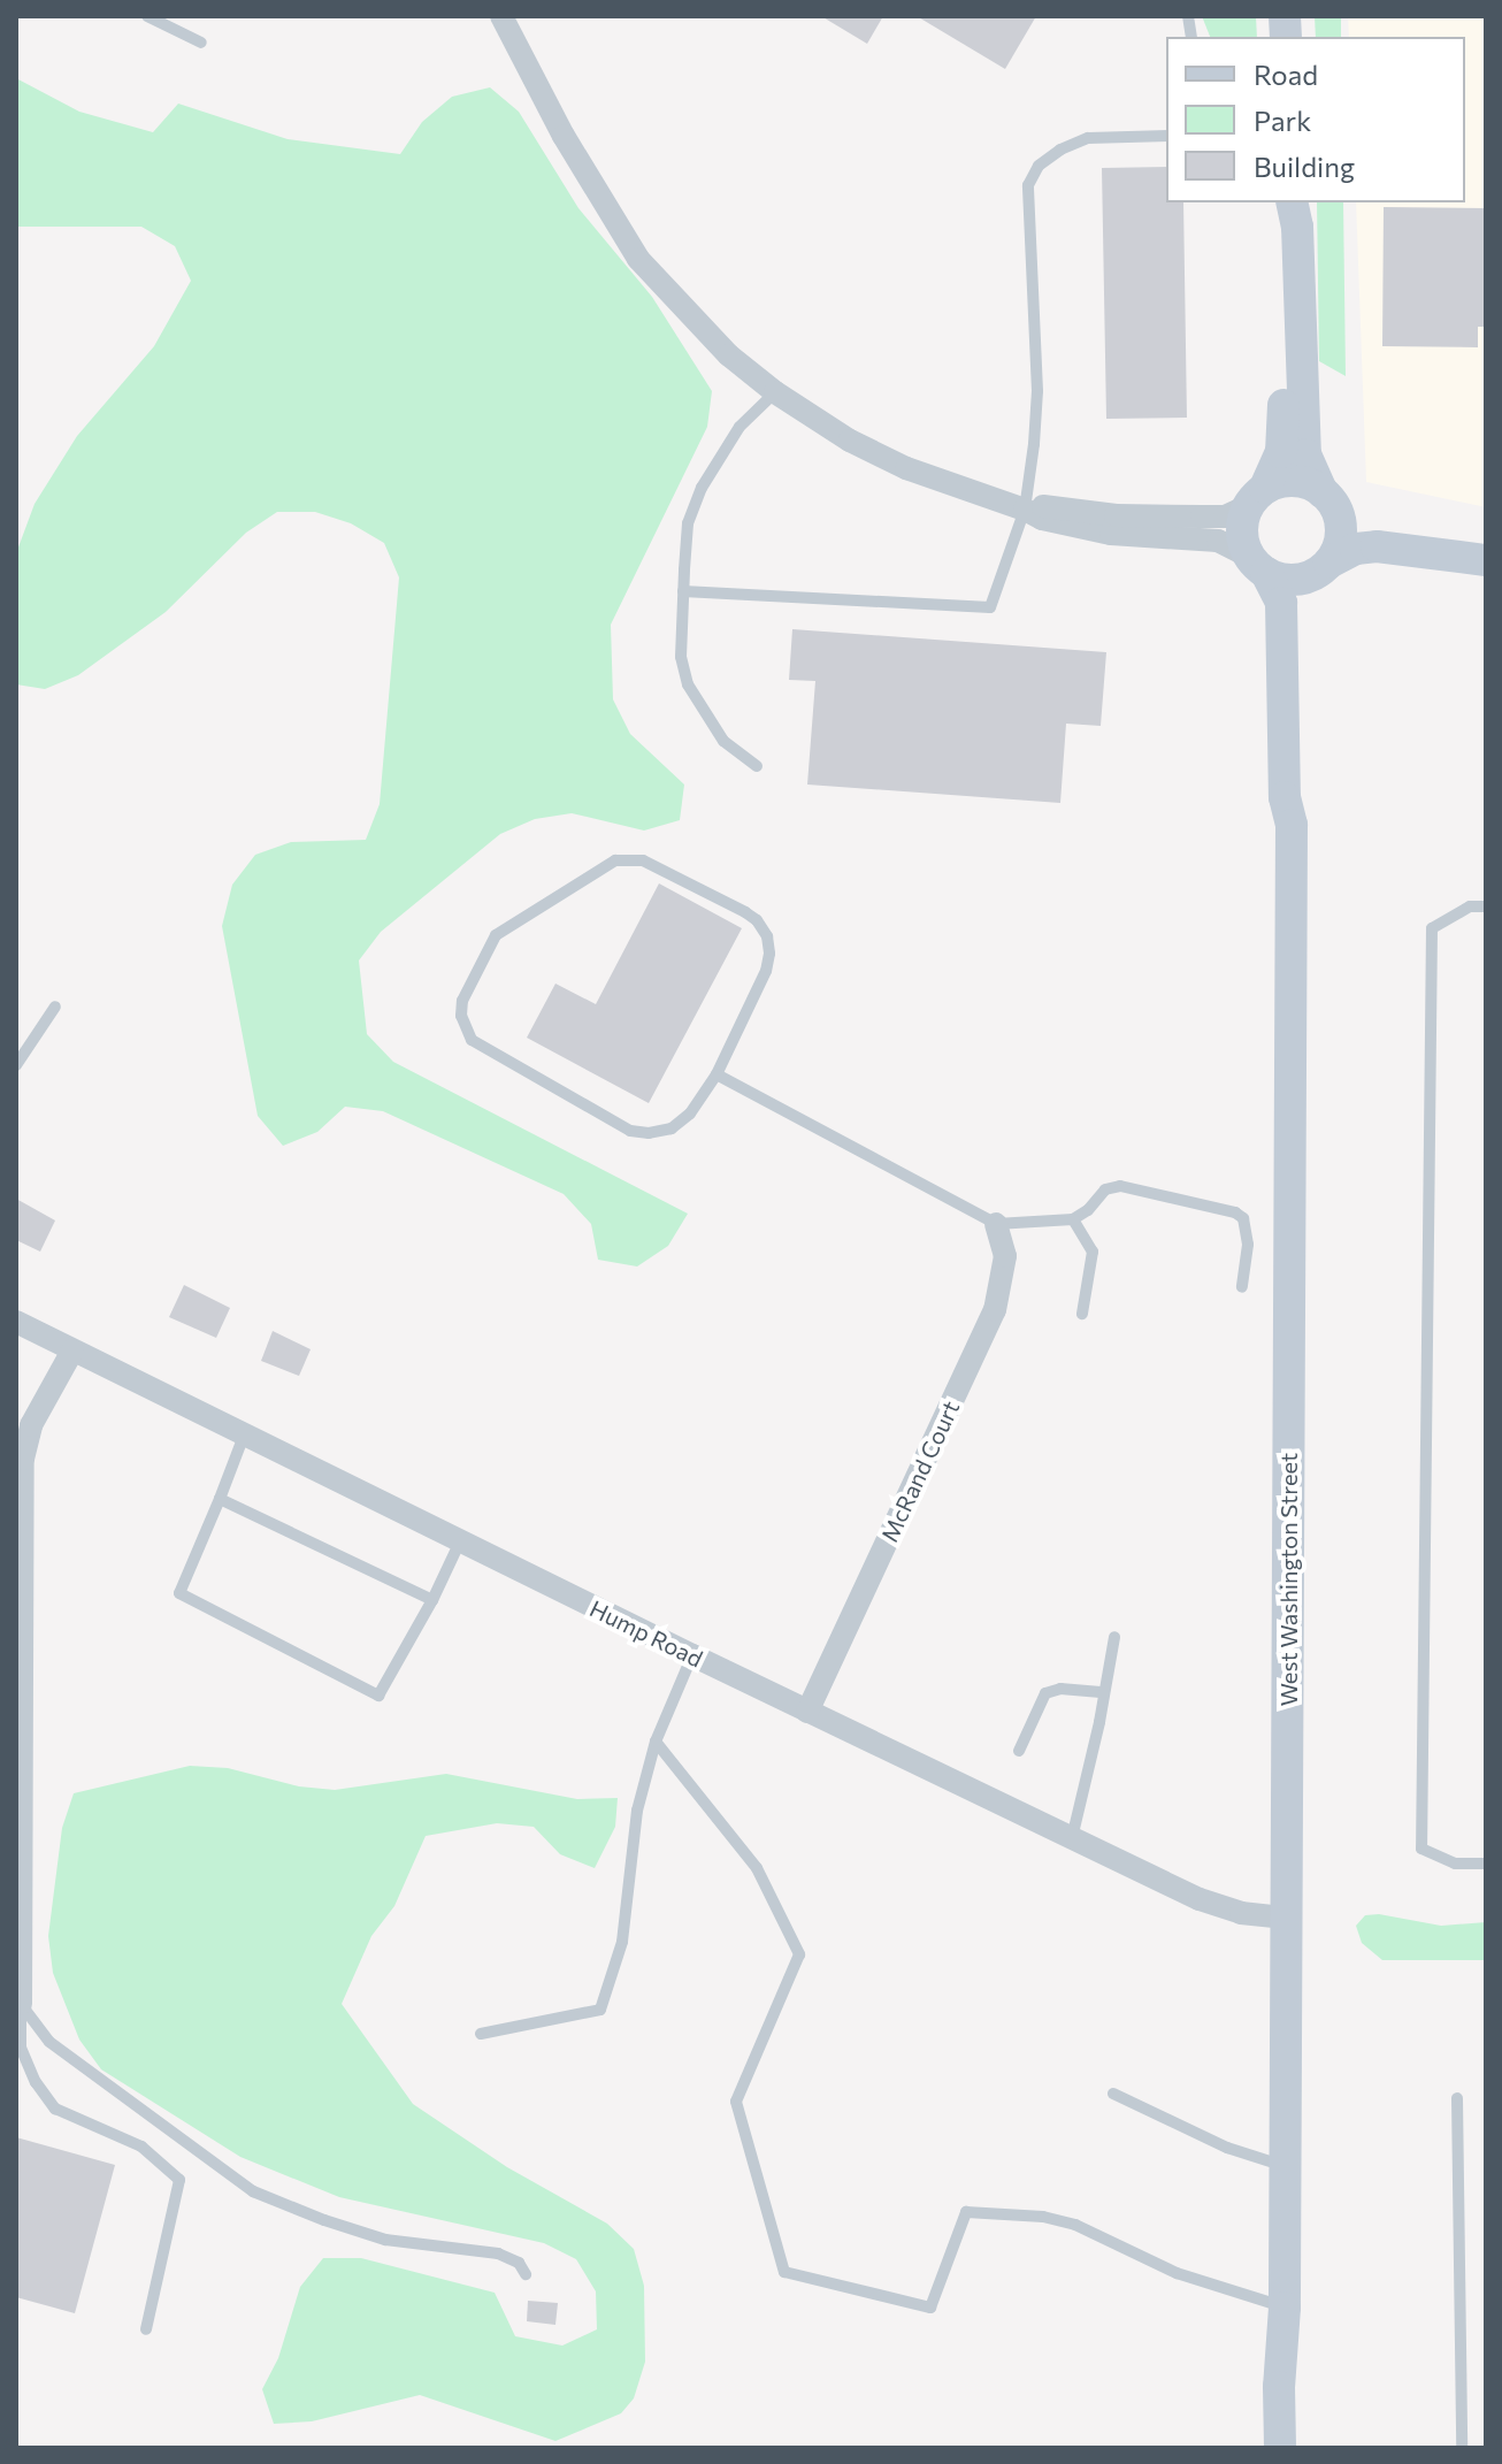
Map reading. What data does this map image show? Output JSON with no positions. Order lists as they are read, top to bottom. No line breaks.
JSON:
{"streets":{"street":["McRand Court","West Washington Street","Hump Road"]},"crossings":[["McRand Court","Hump Road"],["West Washington Street","Hump Road"]],"legend":["Road","Park","Building"]}
